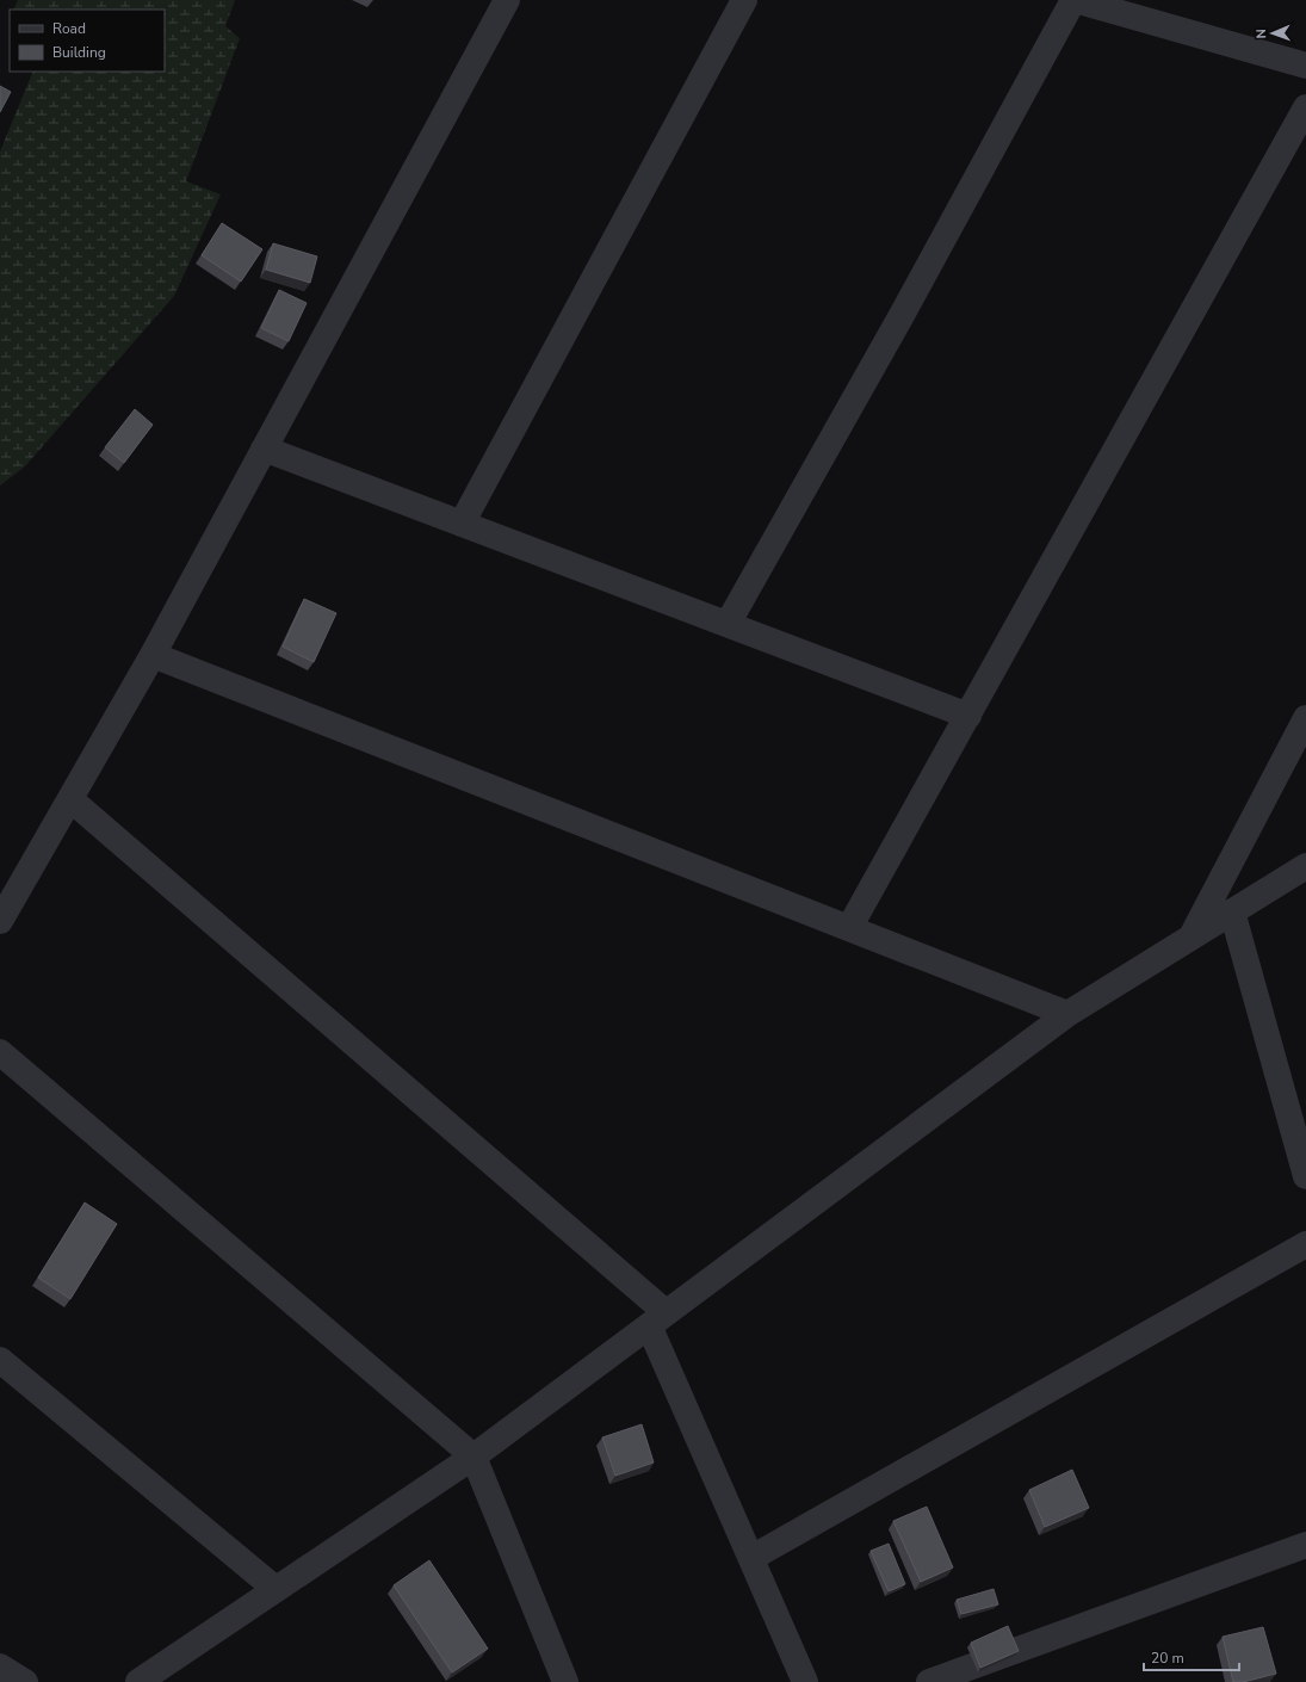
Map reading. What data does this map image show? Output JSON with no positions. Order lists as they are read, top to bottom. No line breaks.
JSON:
{"legend":["Road","Building"],"scale_bar":"20 m","north":"left"}
